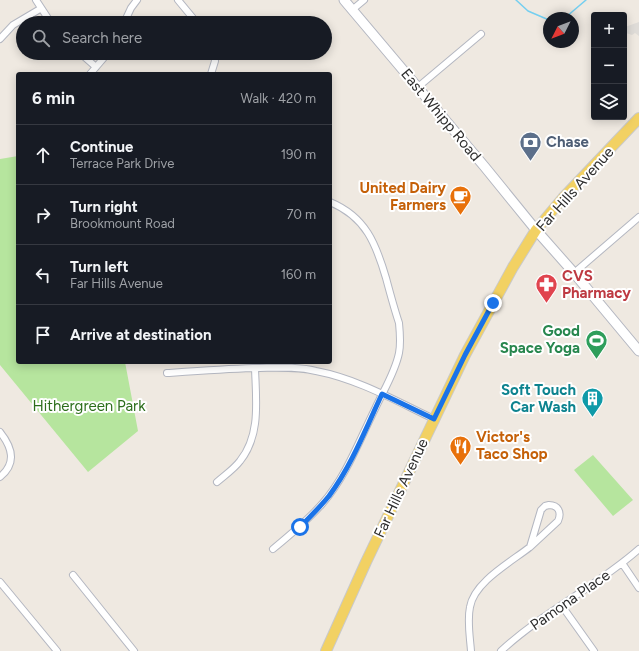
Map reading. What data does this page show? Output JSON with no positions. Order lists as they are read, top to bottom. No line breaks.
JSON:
{"streets":{"main road":["East Whipp Road","Far Hills Avenue"],"street":["Pamona Place"]},"crossings":[["East Whipp Road","Far Hills Avenue"]],"parks":["Hithergreen Park"],"places":{"bank":["Chase"],"cafe":["United Dairy Farmers"],"pharmacy":["CVS Pharmacy"],"sports":["Good Space Yoga"],"building":["Soft Touch Car Wash"],"restaurant":["Victor's Taco Shop"]},"north":"bottom left","page":{"map_buttons":["+","−"],"search":"Search here","heading":["6 min","Walk · 420 m"],"list":[["Continue","Terrace Park Drive","190 m"],["Turn right","Brookmount Road","70 m"],["Turn left","Far Hills Avenue","160 m"],"Arrive at destination"]}}
